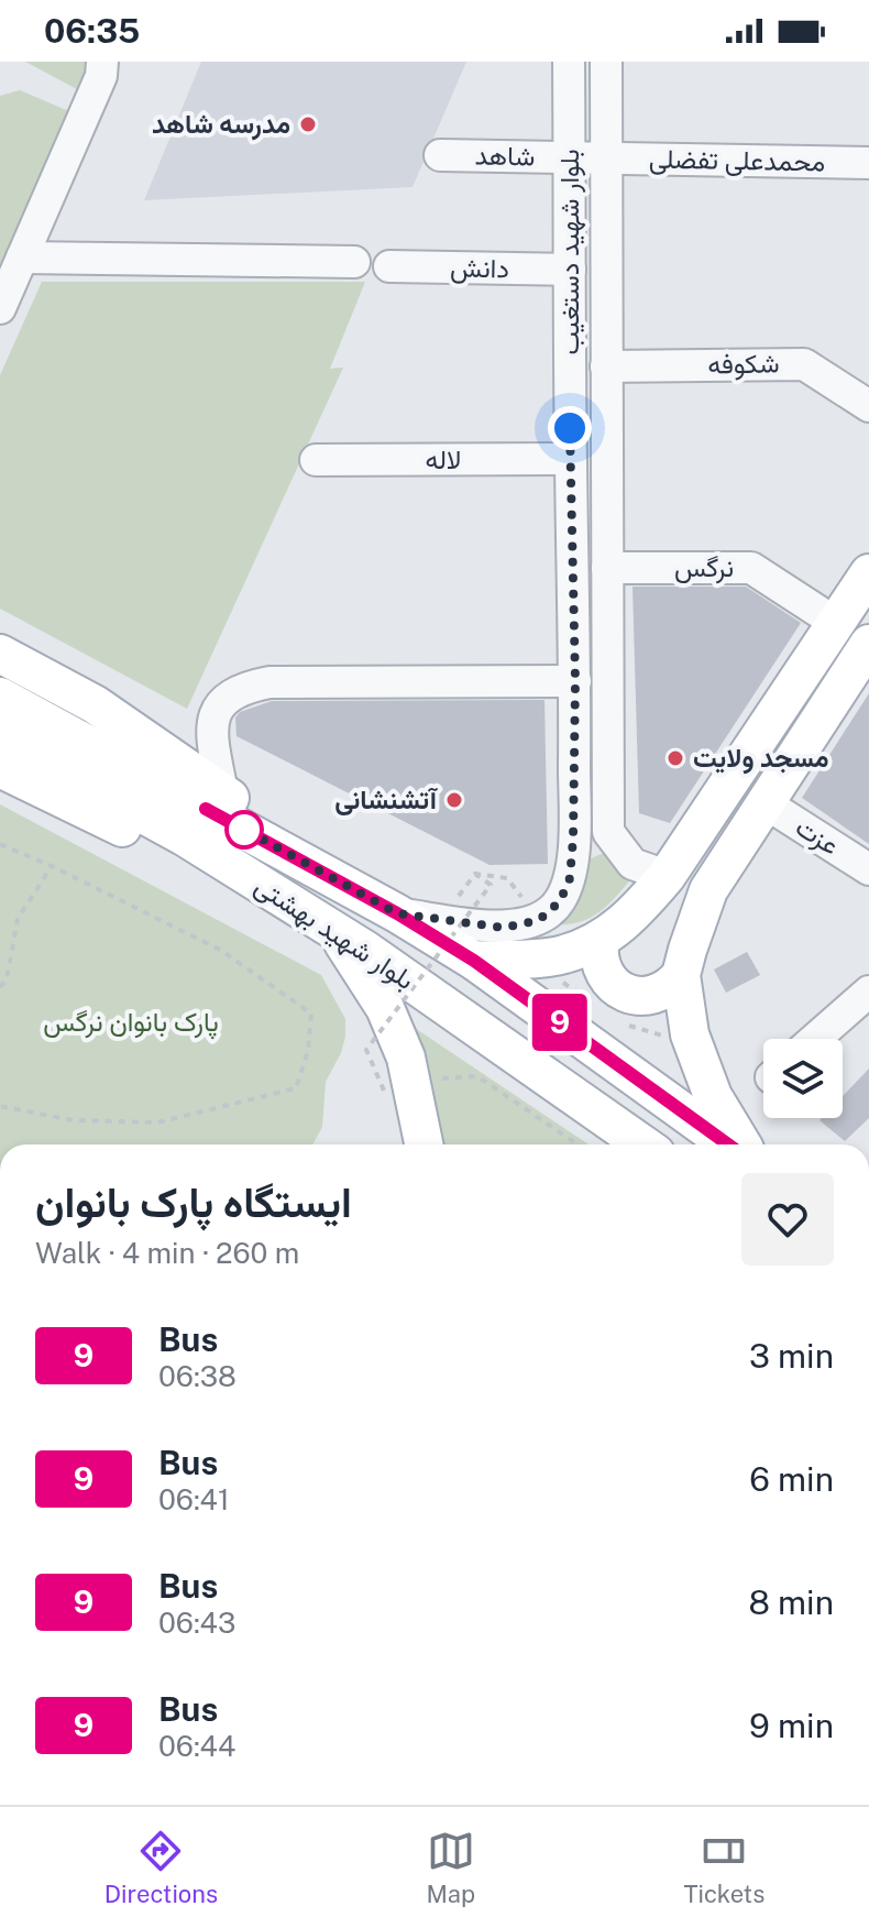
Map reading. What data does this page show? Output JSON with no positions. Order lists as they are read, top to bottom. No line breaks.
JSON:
{"streets":{"main road":["بلوار شهید بهشتی"],"street":["شاهد","محمدعلی تفضلی","بلوار شهید دستغیب","دانش","شکوفه","لاله","نرگس","عزت"]},"crossings":[["شاهد","محمدعلی تفضلی"],["شاهد","بلوار شهید دستغیب"],["محمدعلی تفضلی","بلوار شهید دستغیب"],["بلوار شهید دستغیب","دانش"],["بلوار شهید دستغیب","شکوفه"],["بلوار شهید دستغیب","لاله"],["بلوار شهید دستغیب","نرگس"],["بلوار شهید دستغیب","بلوار شهید بهشتی"]],"parks":["پارک بانوان نرگس"],"places":["مدرسه شاهد","مسجد ولایت","آتشنشانی"],"lines":["bus line 9"],"page":{"status":"06:35","on_map":"9","heading":["ایستگاه پارک بانوان","Walk · 4 min · 260 m"],"list":[{"mark":"9","name":"Bus","note":"06:38","value":"3 min"},{"mark":"9","name":"Bus","note":"06:41","value":"6 min"},{"mark":"9","name":"Bus","note":"06:43","value":"8 min"},{"mark":"9","name":"Bus","note":"06:44","value":"9 min"}],"tabs":["Directions","Map","Tickets"]}}
